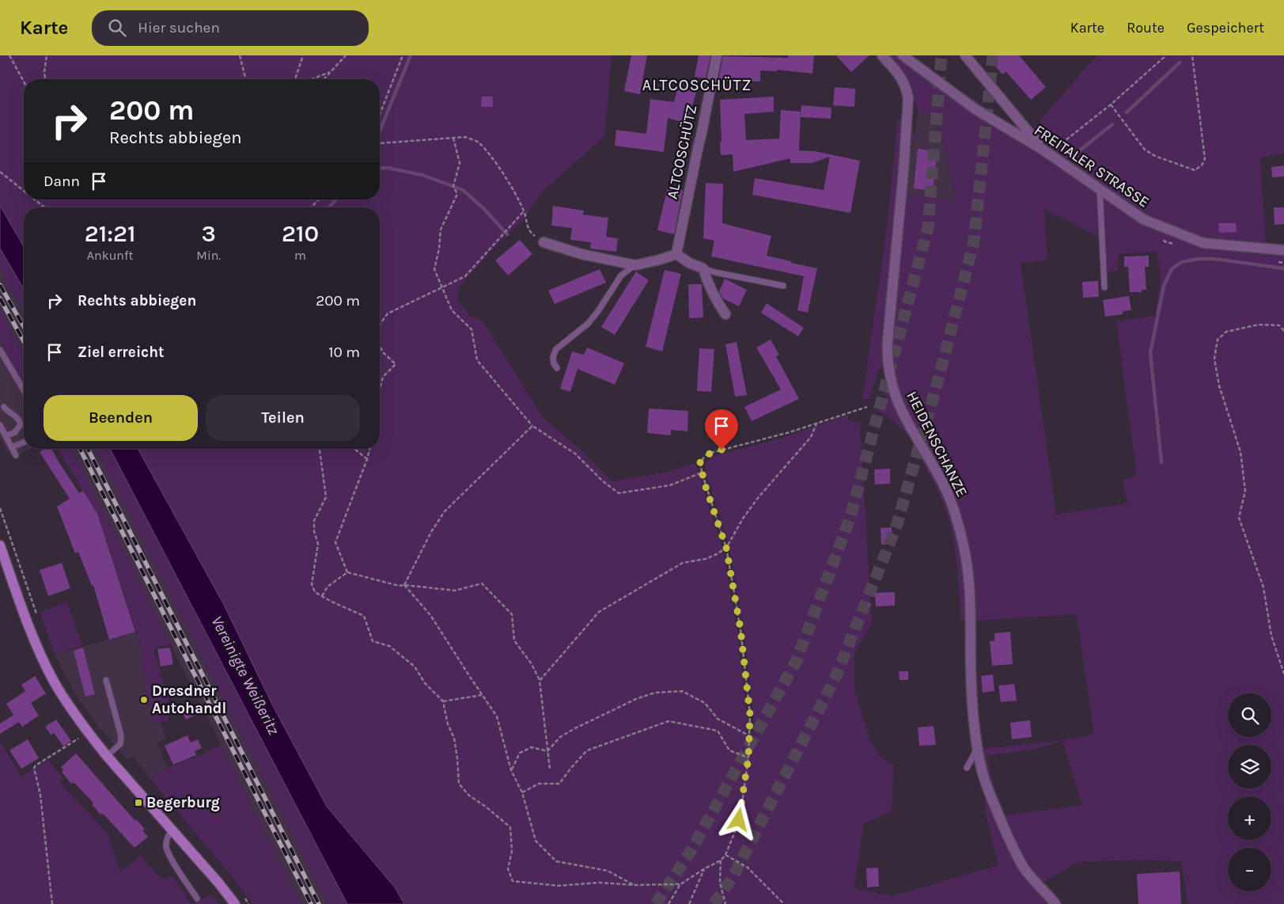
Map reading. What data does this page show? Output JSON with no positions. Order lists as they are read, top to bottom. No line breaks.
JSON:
{"streets":{"street":["ALTCOSCHÜTZ","FREITALER STRASSE","HEIDENSCHANZE"]},"districts":["ALTCOSCHÜTZ"],"water":["Vereinigte Weißeritz"],"places":{"other":["Dresdner Autohandl"],"transit":["Begerburg"]},"page":{"header":"Karte","search":"Hier suchen","nav":["Karte","Route","Gespeichert"],"turn":["200 m","Rechts abbiegen"],"then":"Dann","eta":["21:21","Ankunft","3","Min.","210","m"],"list":[{"name":"Rechts abbiegen","value":"200 m"},{"name":"Ziel erreicht","value":"10 m"}],"buttons":["Beenden","Teilen"],"map_buttons":["+","−"]}}
